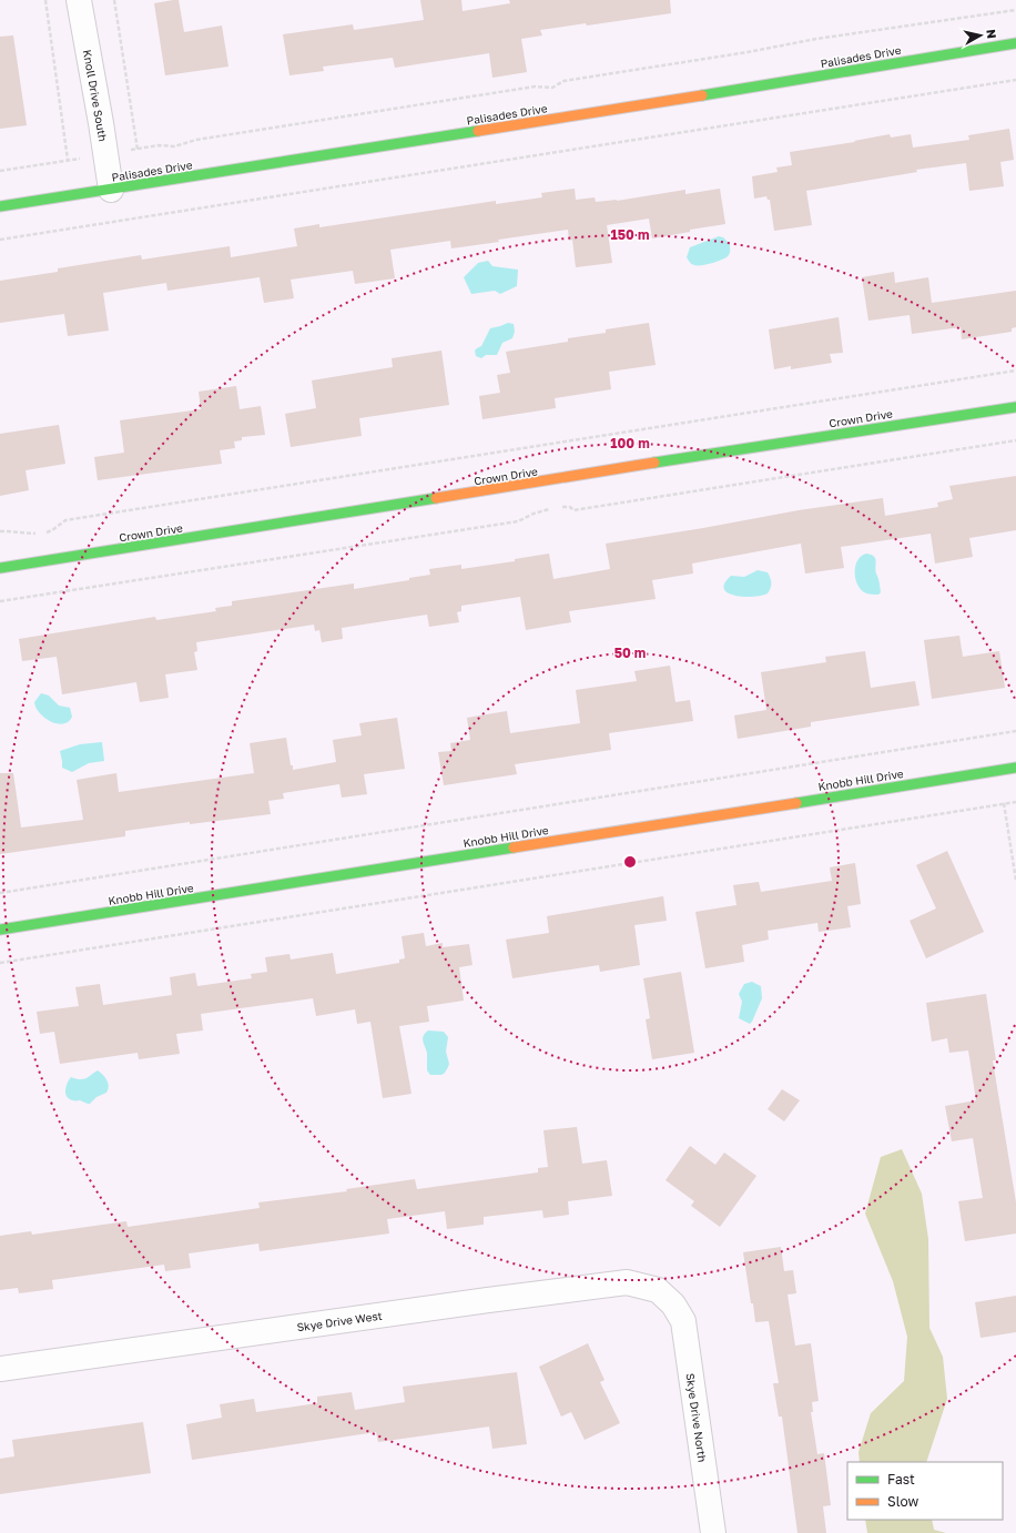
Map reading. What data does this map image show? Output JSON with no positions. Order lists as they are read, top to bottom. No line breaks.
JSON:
{"streets":{"street":["Palisades Drive","Knoll Drive South","Crown Drive","Knobb Hill Drive","Skye Drive West","Skye Drive North"]},"crossings":[["Palisades Drive","Knoll Drive South"],["Skye Drive West","Skye Drive North"]],"legend":["Fast","Slow"],"north":"right","rings":["150 m","100 m","50 m"]}
